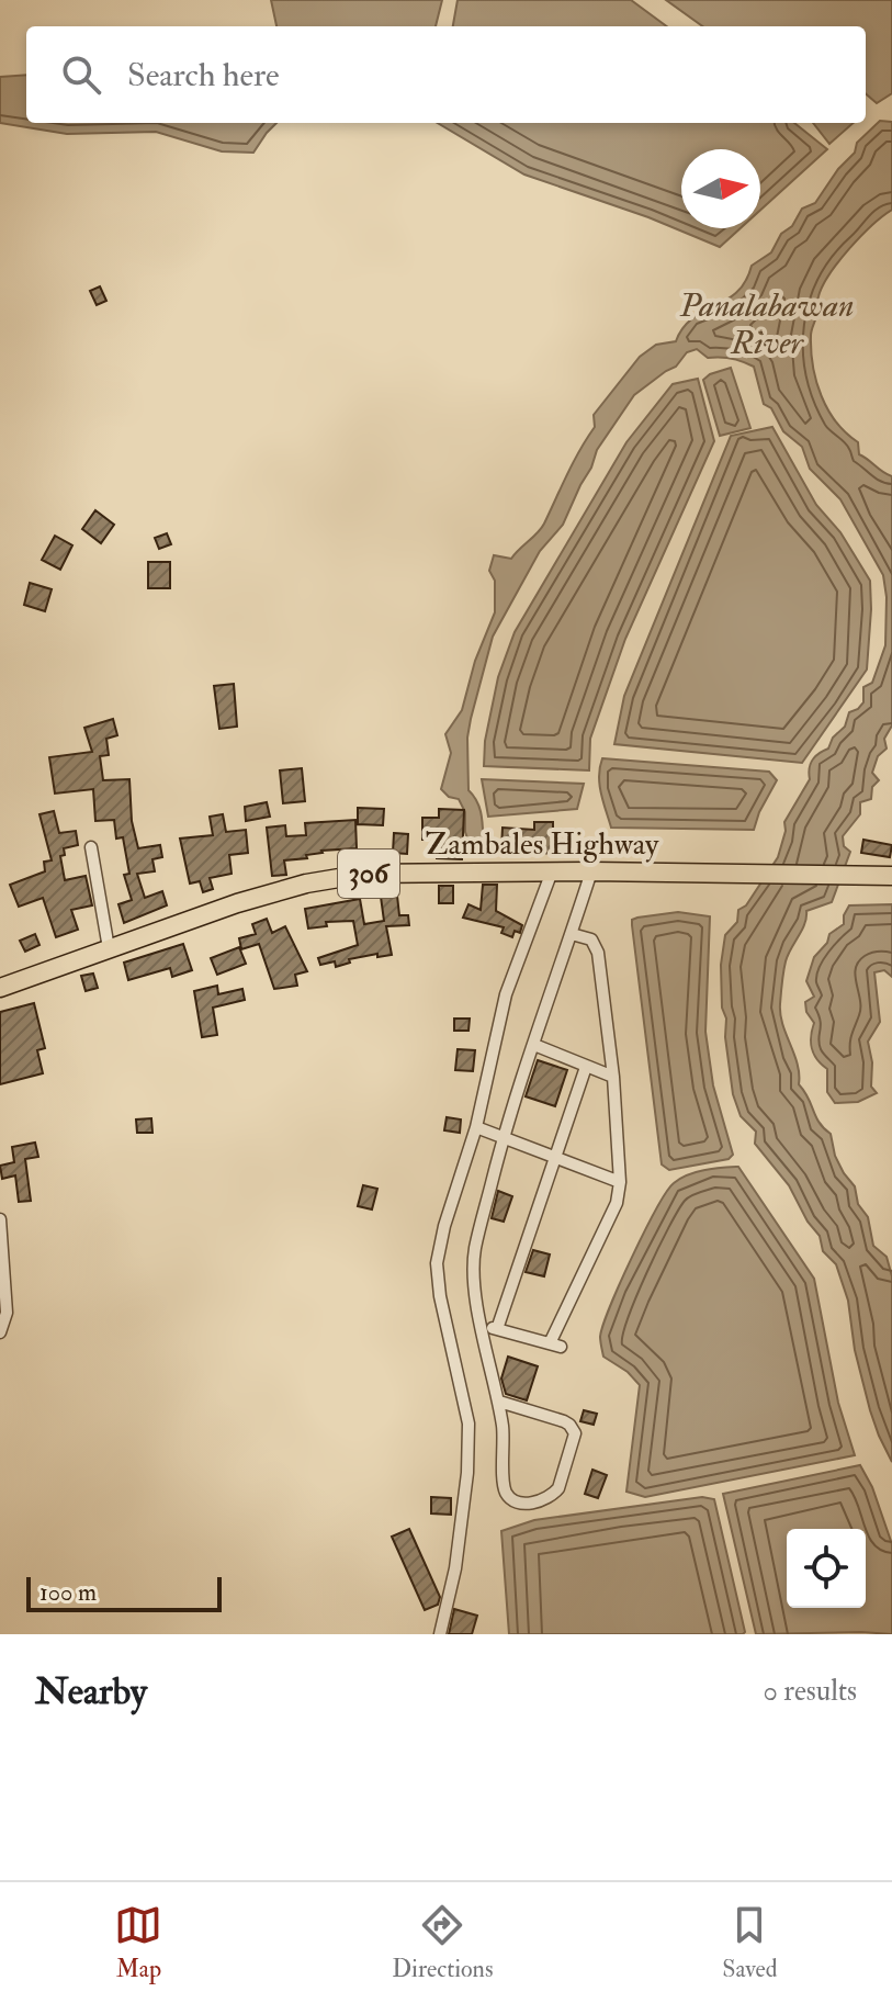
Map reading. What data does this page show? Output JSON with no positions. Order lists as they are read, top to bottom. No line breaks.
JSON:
{"streets":{"main road":["Zambales Highway","306"]},"water":["Panalabawan River"],"scale_bar":"100 m","north":"right","page":{"search":"Search here","scale":"100 m","heading":["Nearby","0 results"],"nav":["Map","Directions","Saved"]}}
